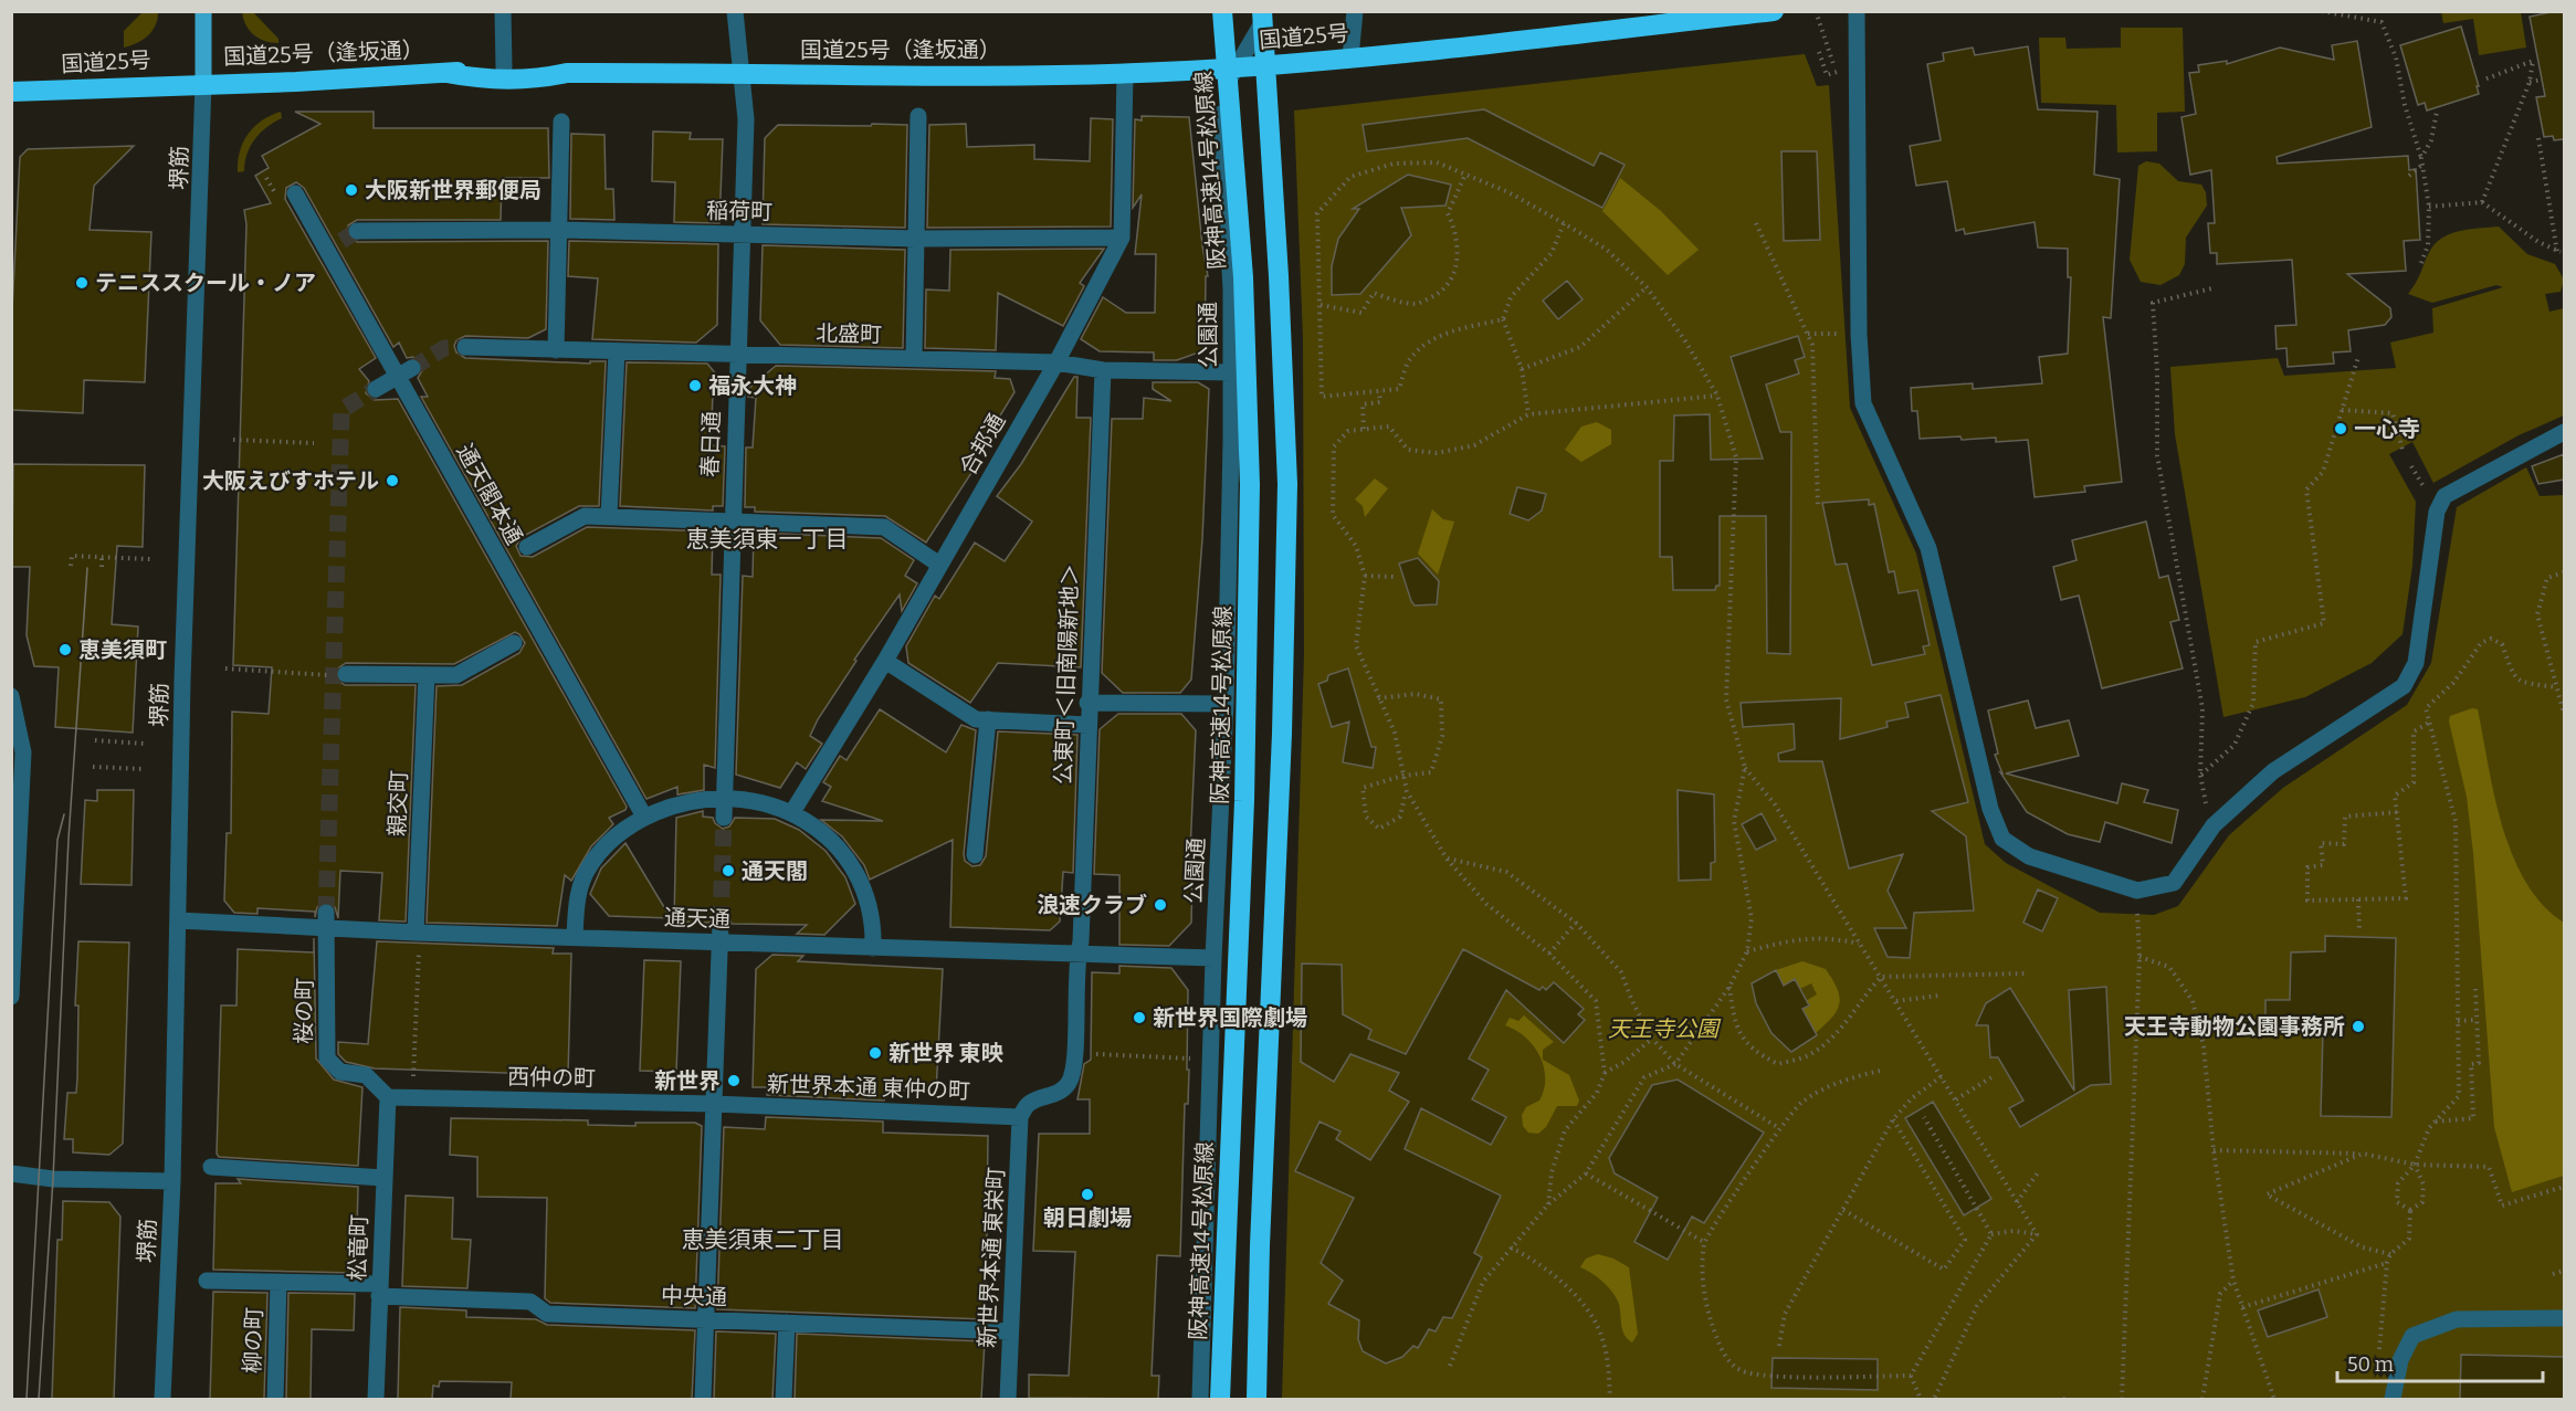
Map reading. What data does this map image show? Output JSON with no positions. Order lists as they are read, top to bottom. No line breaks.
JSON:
{"streets":{"highway":["国道25号","国道25号（逢坂通）","阪神高速14号松原線"],"main road":["堺筋"],"street":["稲荷町","北盛町","公園通","春日通","合邦通","通天閣本通","公東町＜旧南陽新地＞","親交町","通天通","桜の町","西仲の町","新世界本通 東仲の町","松竜町","新世界本通 東栄町","中央通","柳の町"]},"crossings":[["国道25号","国道25号（逢坂通）"],["国道25号","堺筋"],["国道25号","公園通"],["国道25号（逢坂通）","堺筋"],["国道25号（逢坂通）","公園通"],["国道25号（逢坂通）","春日通"],["国道25号（逢坂通）","合邦通"],["堺筋","通天通"],["稲荷町","春日通"],["稲荷町","合邦通"],["北盛町","公園通"],["北盛町","春日通"],["北盛町","合邦通"],["北盛町","公東町＜旧南陽新地＞"],["公園通","通天通"],["公東町＜旧南陽新地＞","通天通"],["公東町＜旧南陽新地＞","新世界本通 東仲の町"],["公東町＜旧南陽新地＞","新世界本通 東栄町"],["親交町","通天通"],["通天通","桜の町"],["桜の町","西仲の町"],["桜の町","松竜町"],["西仲の町","新世界本通 東仲の町"],["西仲の町","松竜町"],["新世界本通 東仲の町","新世界本通 東栄町"],["松竜町","中央通"],["新世界本通 東栄町","中央通"],["中央通","柳の町"]],"districts":["恵美須東一丁目","恵美須東二丁目"],"parks":["天王寺公園"],"places":["大阪新世界郵便局","テニススクール・ノア","福永大神","一心寺","大阪えびすホテル","恵美須町","通天閣","浪速クラブ","新世界国際劇場","天王寺動物公園事務所","新世界 東映","新世界","朝日劇場"],"scale_bar":"50 m"}
